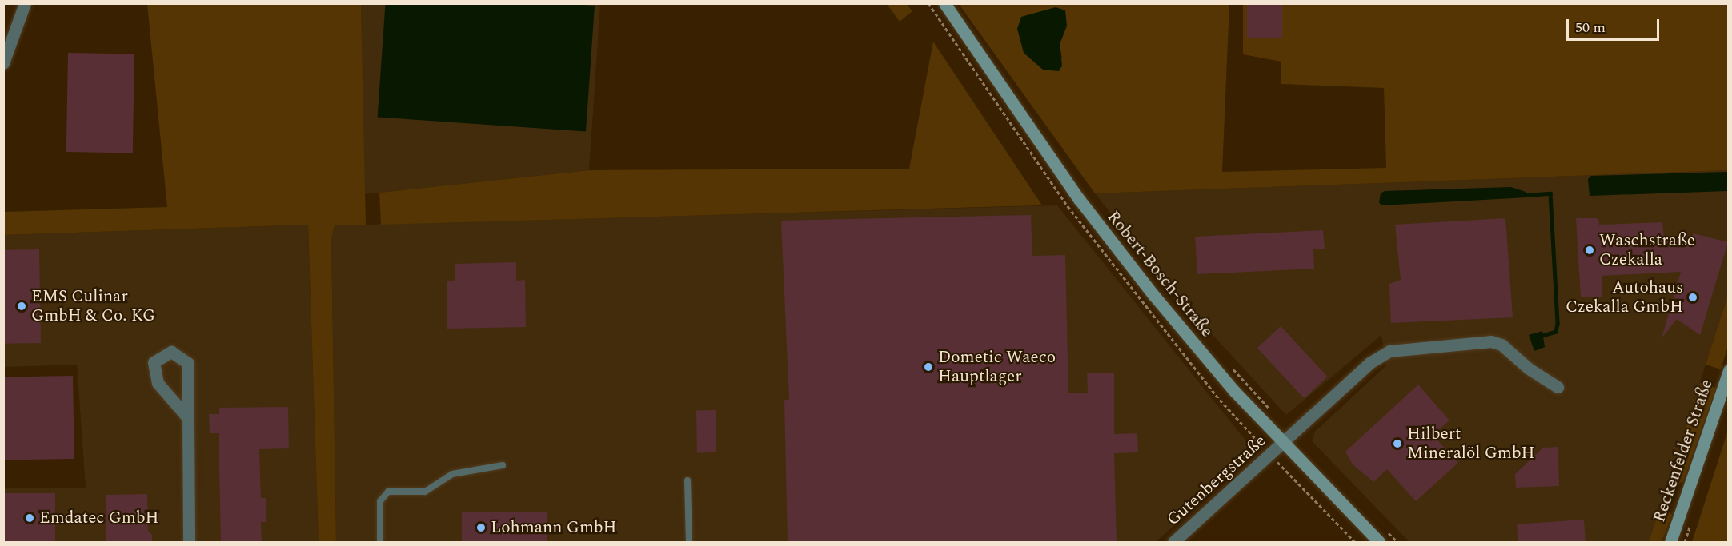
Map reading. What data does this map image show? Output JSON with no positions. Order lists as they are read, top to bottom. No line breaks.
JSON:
{"streets":{"street":["Robert-Bosch-Straße","Reckenfelder Straße","Gutenbergstraße"]},"crossings":[["Robert-Bosch-Straße","Gutenbergstraße"]],"places":["Waschstraße Czekalla","Autohaus Czekalla GmbH","EMS Culinar GmbH & Co. KG","Dometic Waeco Hauptlager","Hilbert Mineralöl GmbH","Emdatec GmbH","Lohmann GmbH"],"scale_bar":"50 m"}
